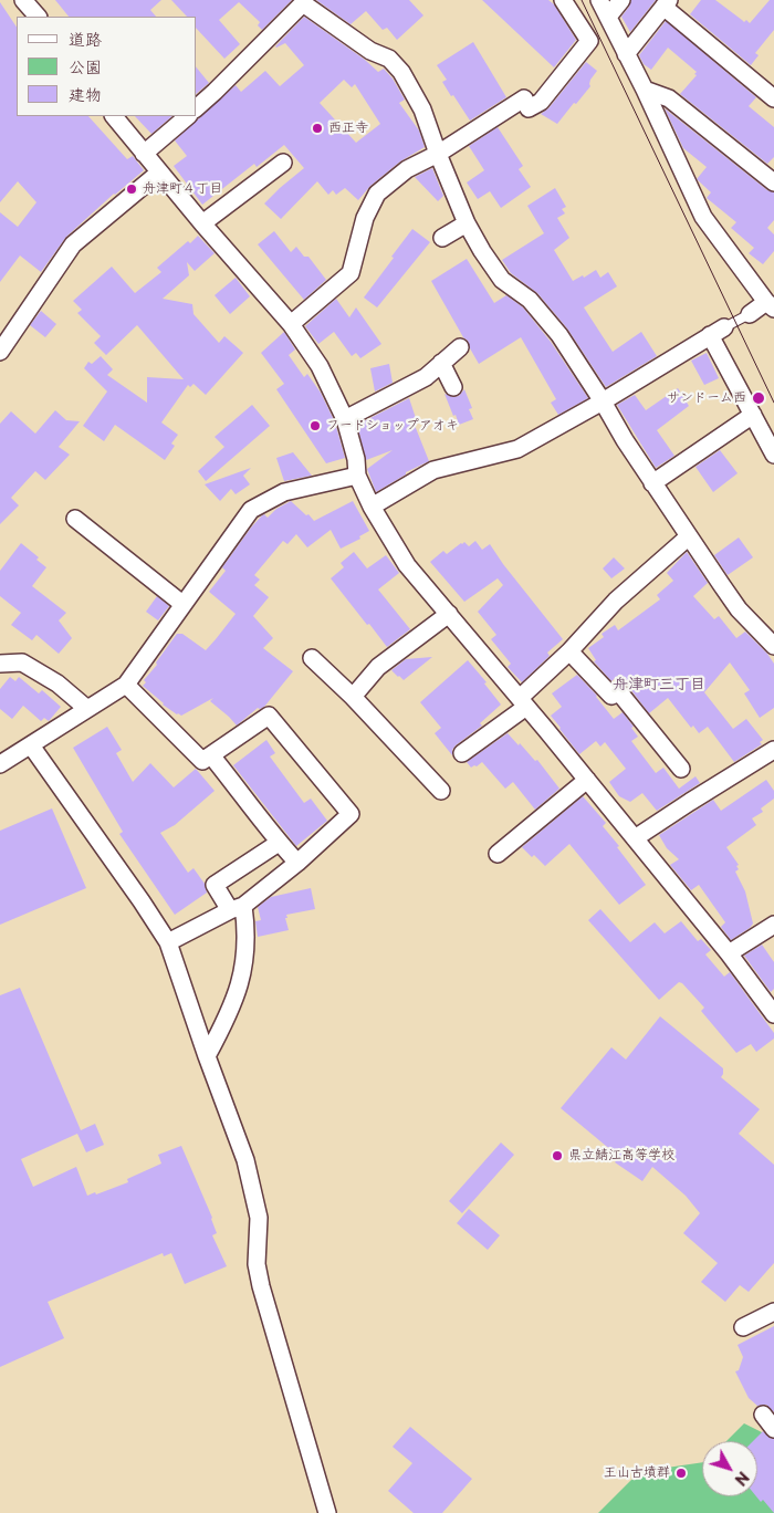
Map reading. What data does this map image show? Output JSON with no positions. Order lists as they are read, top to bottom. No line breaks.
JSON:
{"districts":["舟津町三丁目"],"places":["西正寺","舟津町４丁目","サンドーム西","フードショップアオキ","県立鯖江高等学校","王山古墳群"],"legend":["道路","公園","建物"],"north":"bottom right"}
